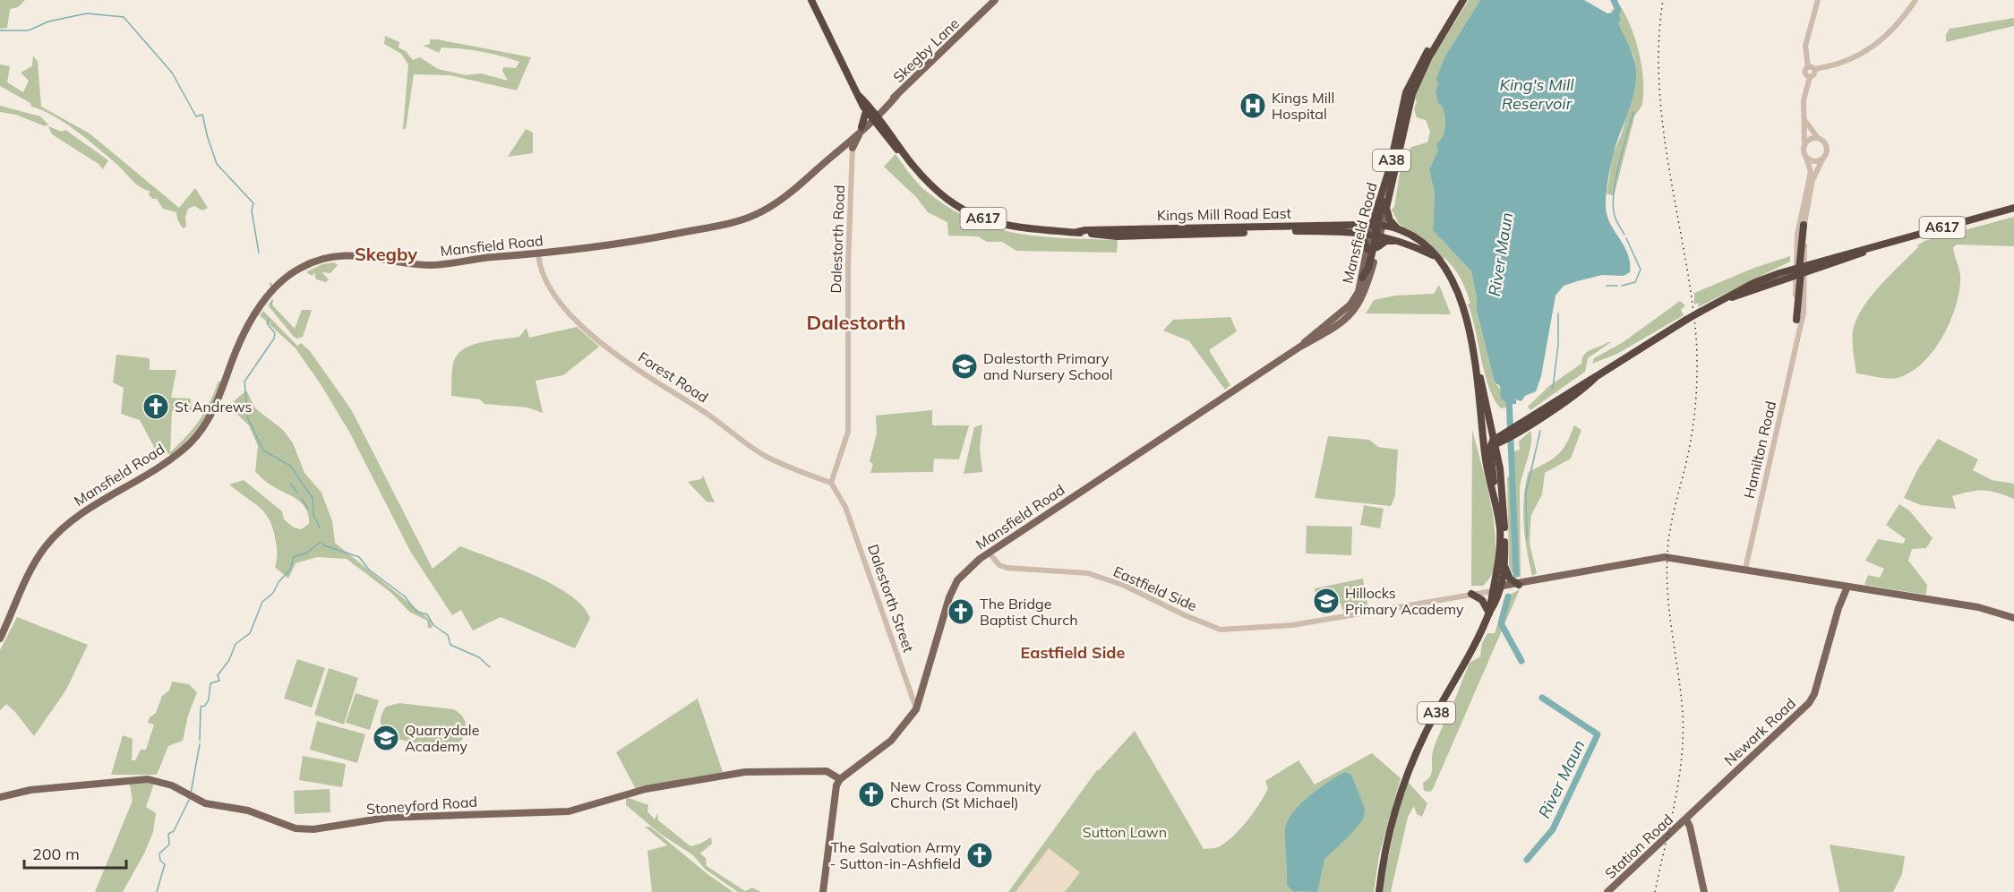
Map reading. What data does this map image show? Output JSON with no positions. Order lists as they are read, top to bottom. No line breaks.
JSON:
{"streets":{"highway":["A38","Kings Mill Road East","A617","Mansfield Road"],"main road":["Skegby Lane","Newark Road","Stoneyford Road","Station Road"],"street":["Dalestorth Road","Forest Road","Hamilton Road","Eastfield Side","Dalestorth Street"]},"crossings":[["Skegby Lane","Kings Mill Road East"],["Skegby Lane","A617"],["Skegby Lane","Mansfield Road"],["A38","A617"],["A38","Mansfield Road"],["Kings Mill Road East","A617"],["Kings Mill Road East","Mansfield Road"],["A617","Mansfield Road"],["A617","Hamilton Road"],["Mansfield Road","Dalestorth Road"],["Mansfield Road","Forest Road"],["Mansfield Road","Eastfield Side"],["Mansfield Road","Dalestorth Street"],["Mansfield Road","Stoneyford Road"],["Dalestorth Road","Forest Road"],["Dalestorth Road","Dalestorth Street"],["Forest Road","Dalestorth Street"],["Newark Road","Station Road"]],"districts":["Skegby","Dalestorth","Eastfield Side"],"water":["King's Mill Reservoir","River Maun"],"parks":["Sutton Lawn"],"places":{"hospital":["Kings Mill Hospital"],"school or university":["Dalestorth Primary and Nursery School","Hillocks Primary Academy","Quarrydale Academy"],"church":["St Andrews","The Bridge Baptist Church","New Cross Community Church (St Michael)","The Salvation Army - Sutton-in-Ashfield"]},"scale_bar":"200 m"}
